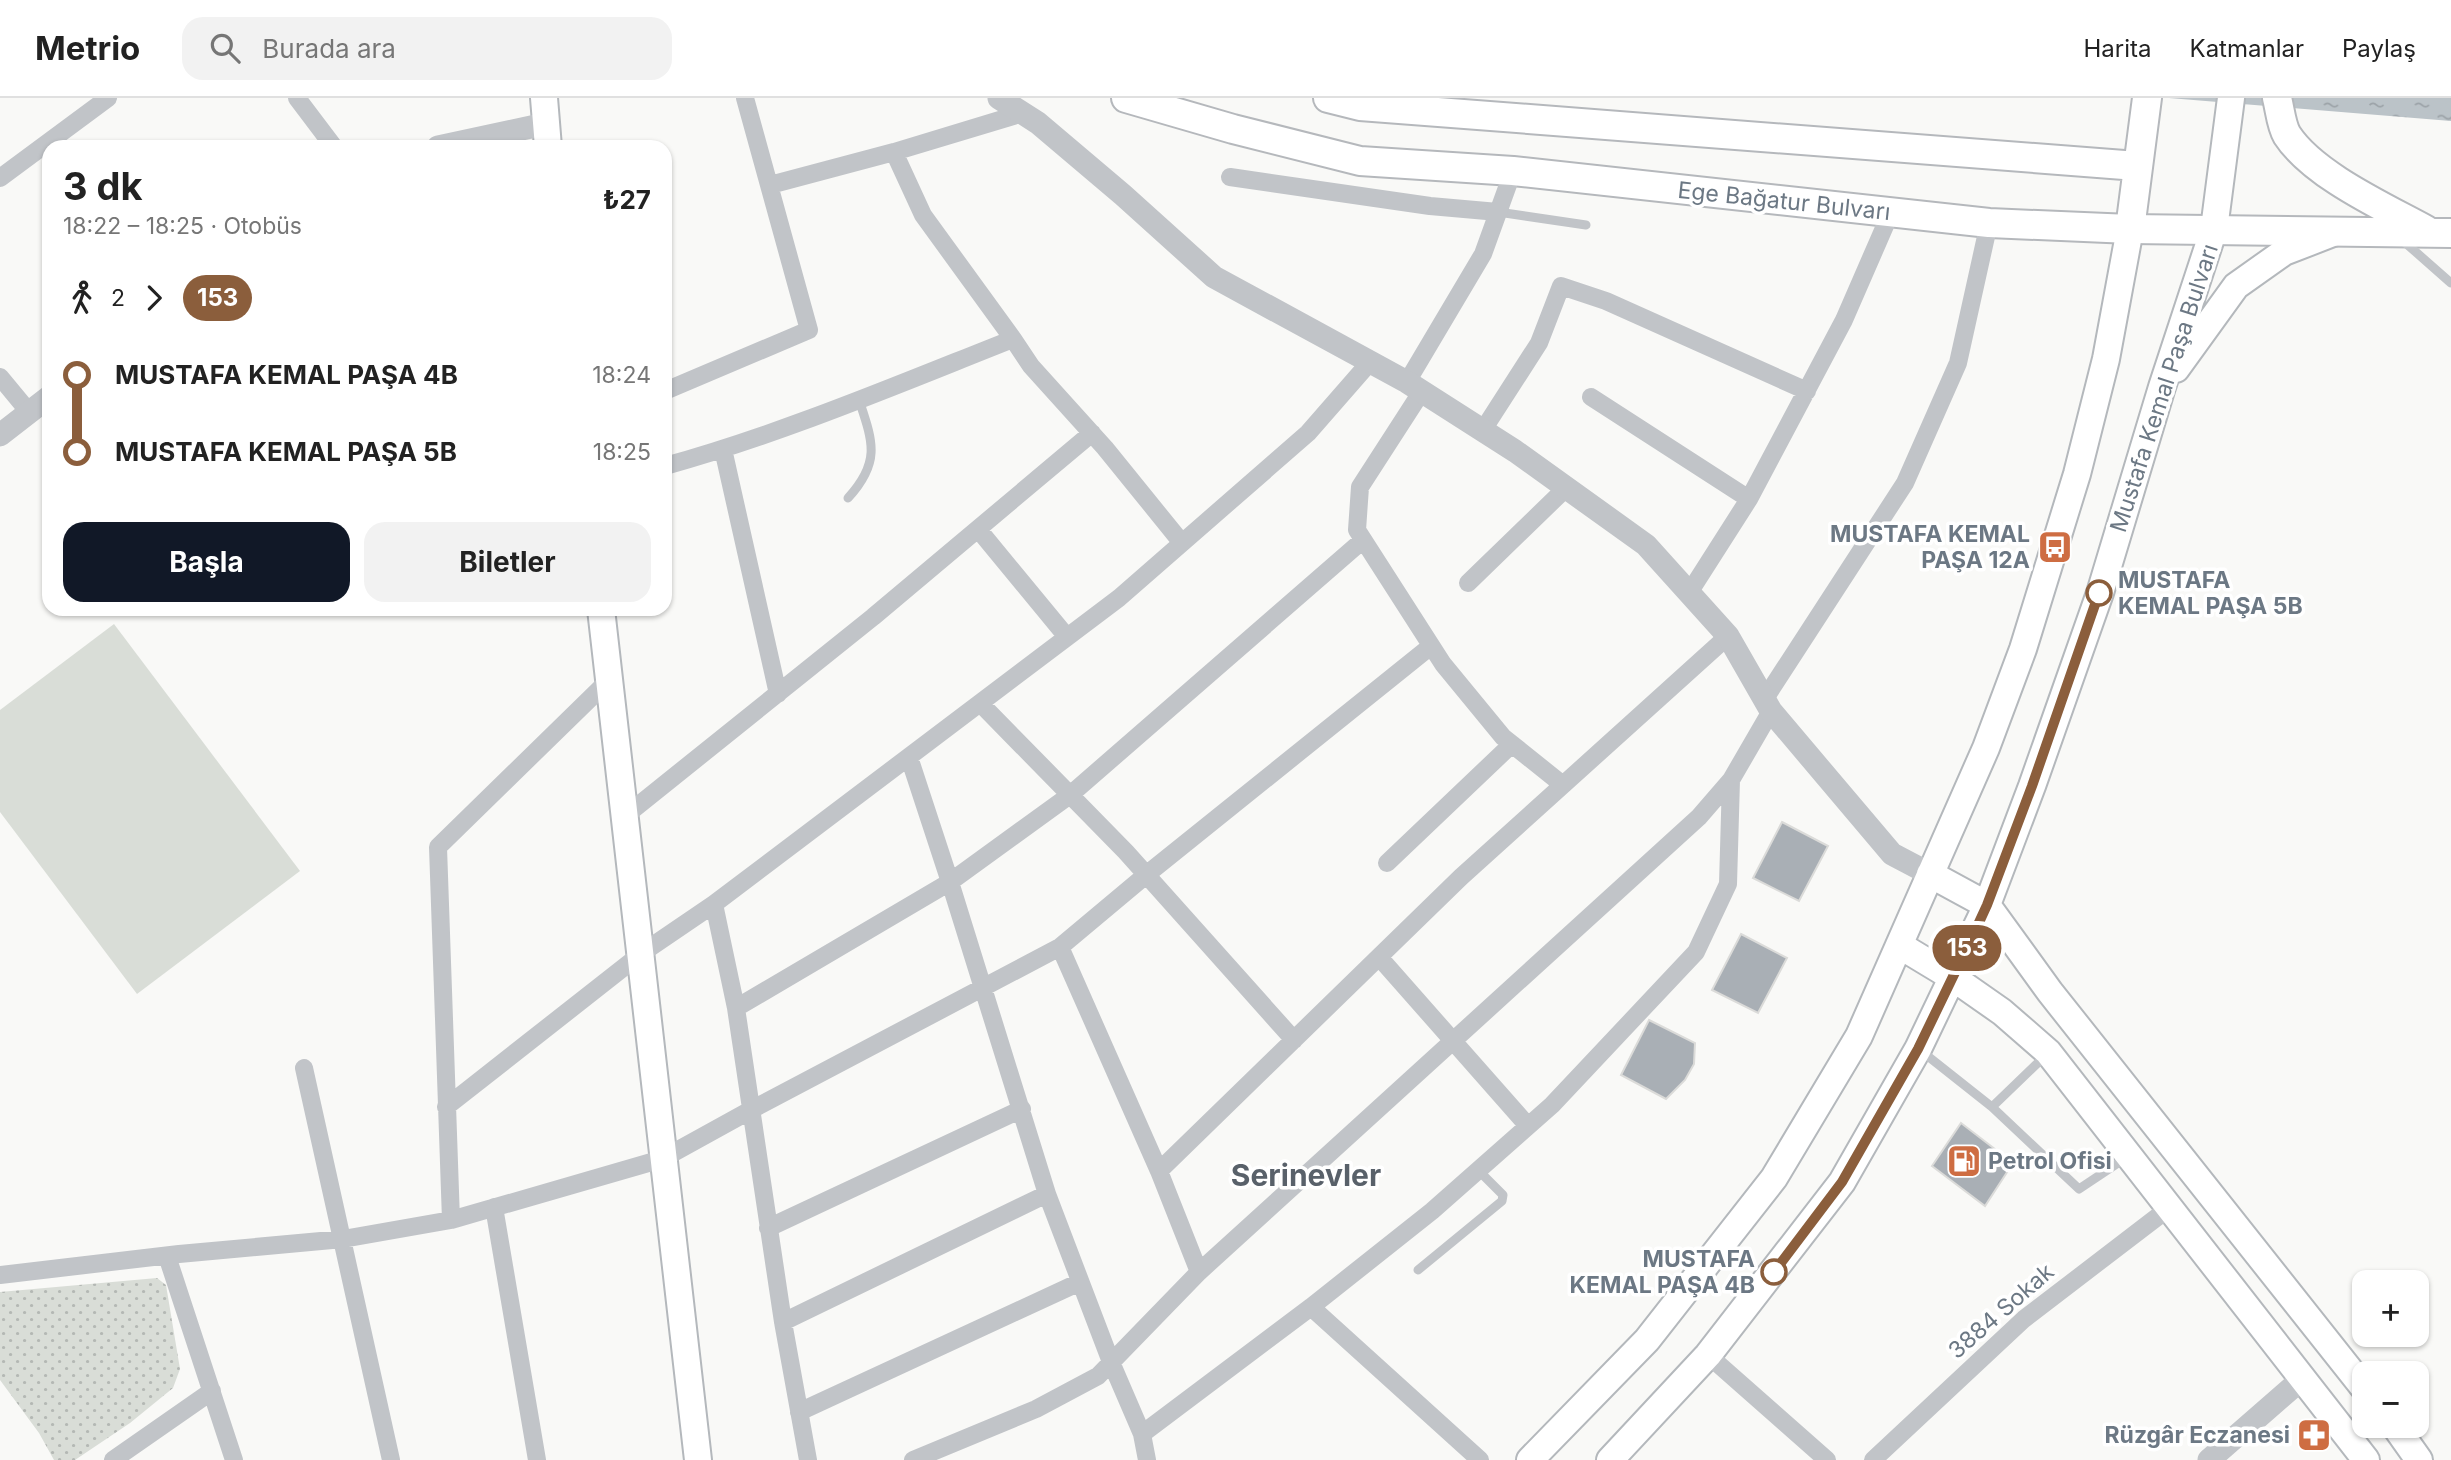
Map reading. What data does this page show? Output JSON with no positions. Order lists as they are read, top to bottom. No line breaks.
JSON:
{"streets":{"main road":["Ege Bağatur Bulvarı","Mustafa Kemal Paşa Bulvarı"],"street":["3884 Sokak"]},"crossings":[["Ege Bağatur Bulvarı","Mustafa Kemal Paşa Bulvarı"]],"districts":["Serinevler"],"places":{"bus stop":["MUSTAFA KEMAL PAŞA 12A"],"other":["MUSTAFA KEMAL PAŞA 5B","MUSTAFA KEMAL PAŞA 4B"],"fuel station":["Petrol Ofisi"],"pharmacy":["Rüzgâr Eczanesi"]},"lines":["bus line 153"],"page":{"header":"Metrio","search":"Burada ara","nav":["Harita","Katmanlar","Paylaş"],"on_map":"153","heading":["3 dk","18:22 – 18:25 · Otobüs","₺27"],"legs":["2","153"],"list":[{"name":"MUSTAFA KEMAL PAŞA 4B","value":"18:24"},{"name":"MUSTAFA KEMAL PAŞA 5B","value":"18:25"}],"buttons":["Başla","Biletler"],"map_buttons":["+","−"]}}
